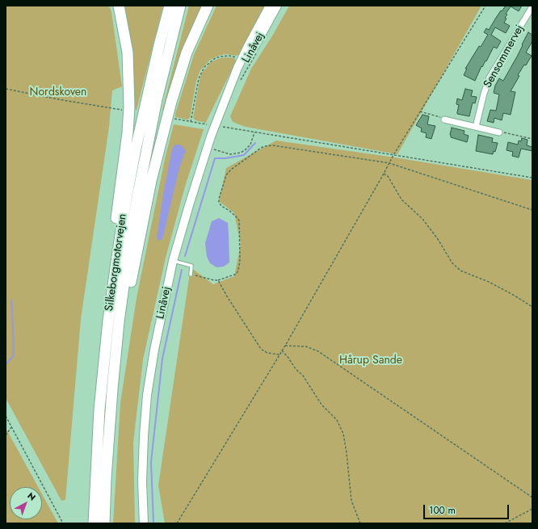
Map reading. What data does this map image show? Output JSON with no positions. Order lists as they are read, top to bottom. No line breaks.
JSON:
{"streets":{"highway":["Silkeborgmotorvejen"],"main road":["Linåvej"],"street":["Sensommervej"]},"parks":["Nordskoven","Hårup Sande"],"scale_bar":"100 m","north":"top right"}
